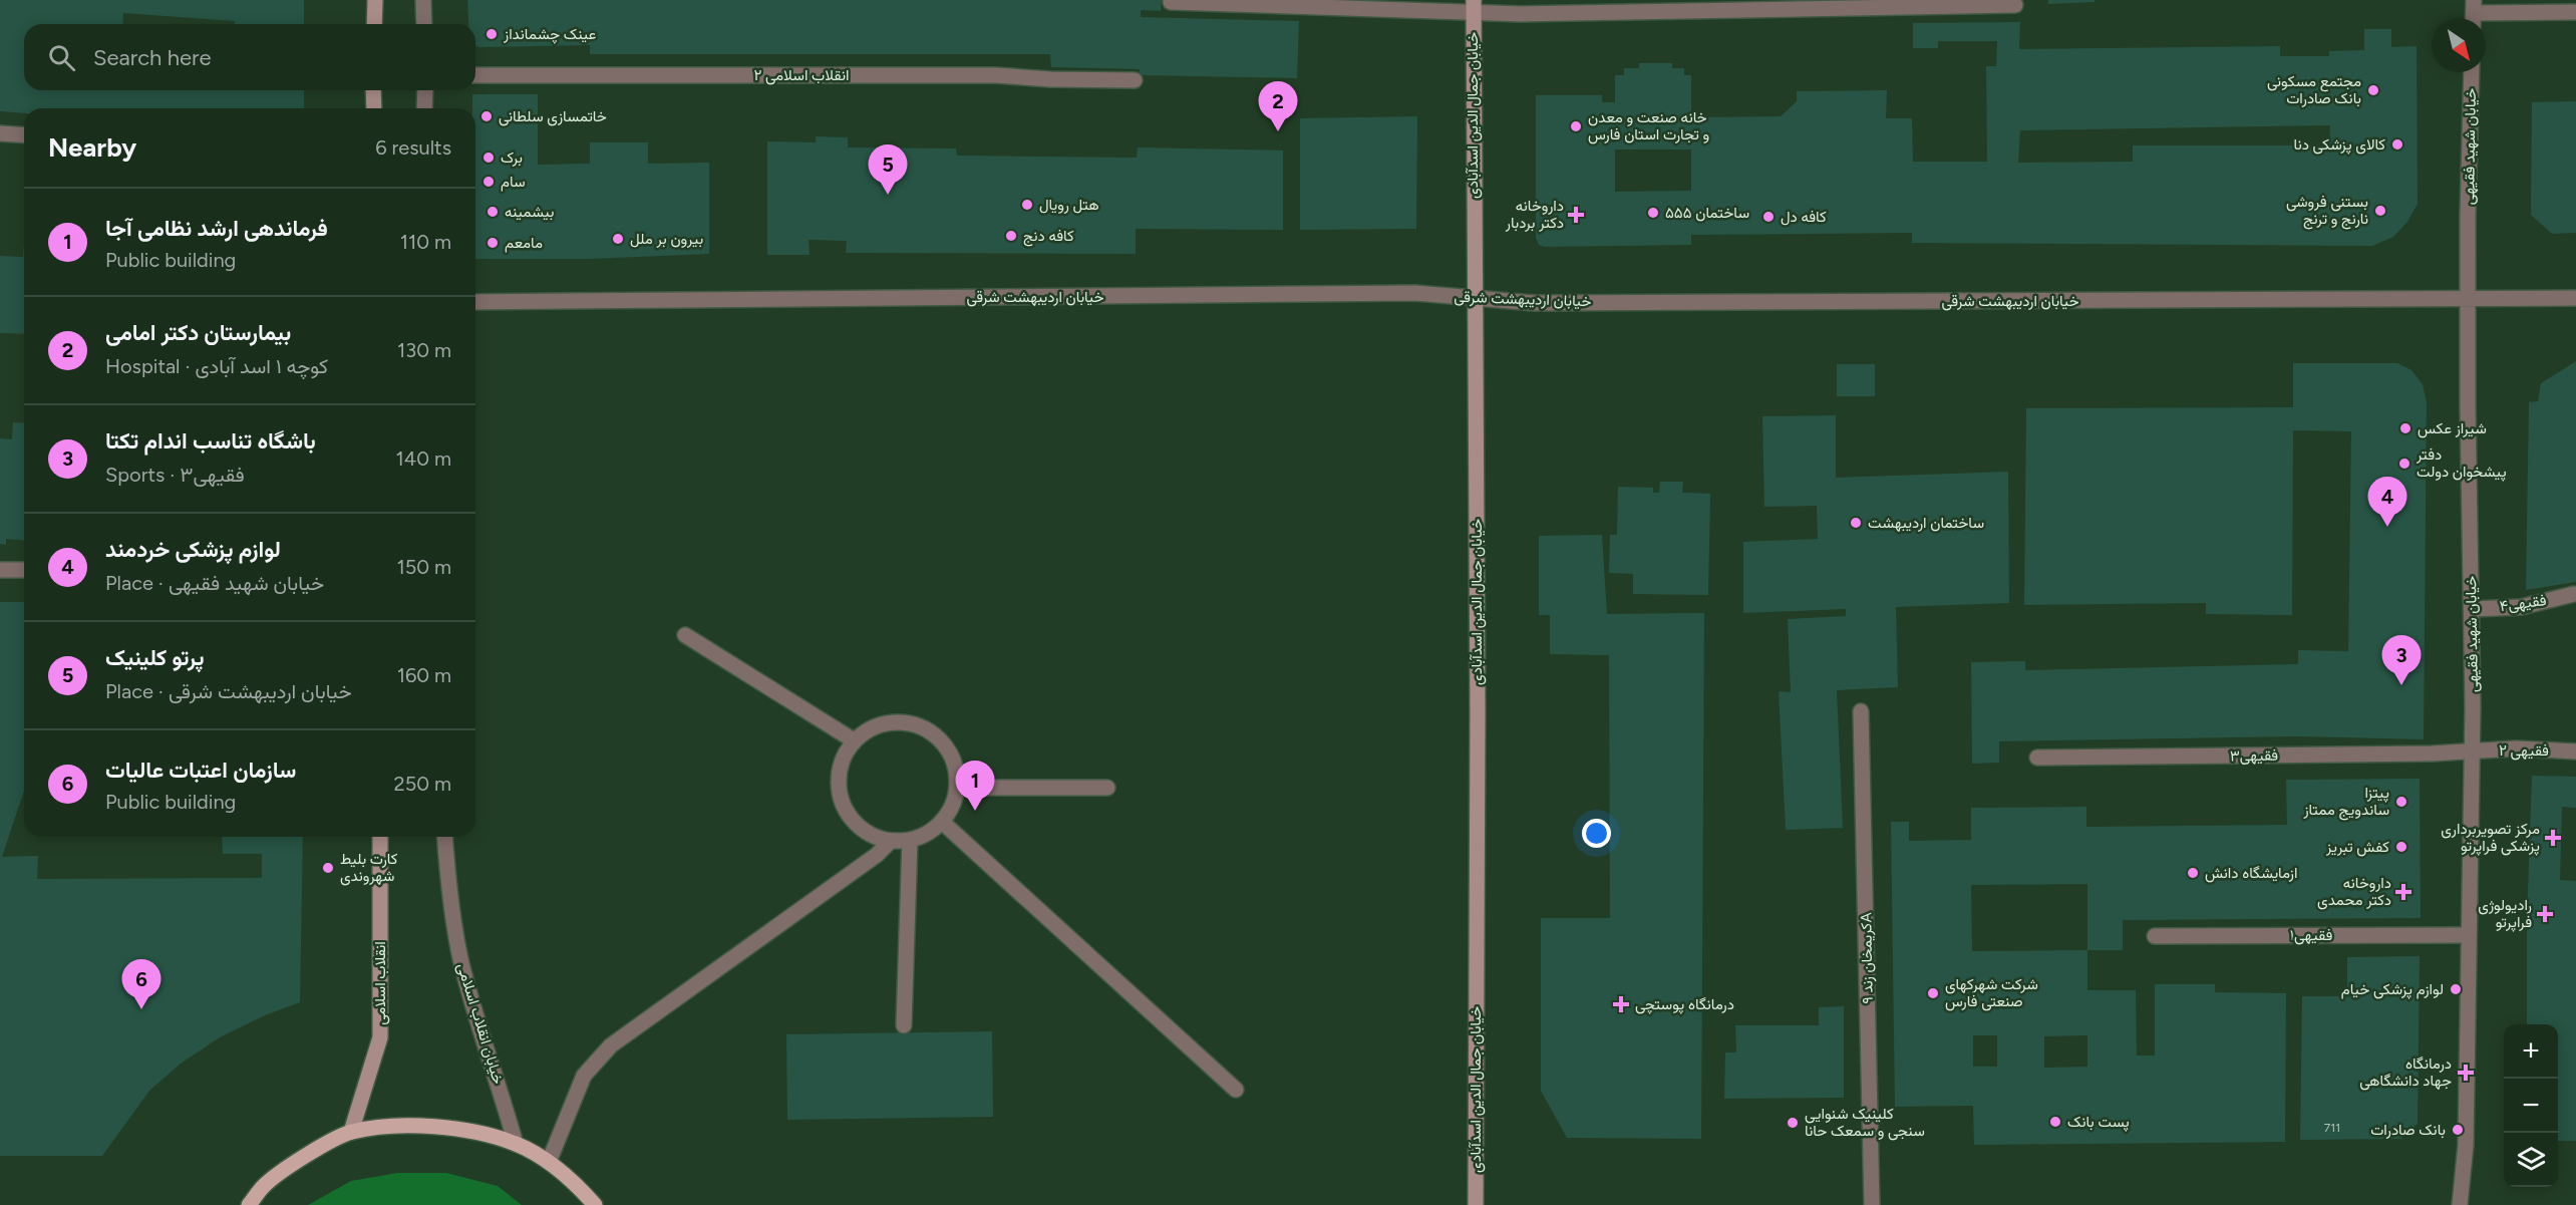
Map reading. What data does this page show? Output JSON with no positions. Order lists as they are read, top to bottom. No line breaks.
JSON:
{"streets":{"main road":["خیابان جمال الدین اسدآبادی","انقلاب اسلامی"],"street":["۲ انقلاب اسلامی","خیابان شهید فقیهی","خیابان اردیبهشت شرقی","فقیهی۴","۲ فقیهی","فقیهی۳","فقیهی۱","کریمخان زند ۹A","خیابان انقلاب اسلامی"]},"crossings":[["خیابان جمال الدین اسدآبادی","خیابان اردیبهشت شرقی"],["خیابان شهید فقیهی","خیابان اردیبهشت شرقی"],["خیابان شهید فقیهی","فقیهی۴"],["خیابان شهید فقیهی","۲ فقیهی"],["خیابان شهید فقیهی","فقیهی۳"],["خیابان شهید فقیهی","فقیهی۱"],["۲ فقیهی","فقیهی۳"]],"places":{"other":["عینک چشمانداز","مجتمع مسکونی بانک صادرات","خاتمسازی سلطانی","خانه صنعت و معدن و تجارت استان فارس","کالای پزشکی دنا","برک","سام","هتل رویال","بستنی فروشی نارنج و ترنج","بیشمینه","ساختمان ۵۵۵","کافه دل","کافه دنج","بیرون بر ملل","مامعم","شیراز عکس","دفتر پیشخوان دولت","ساختمان اردیبهشت","پیتزا ساندویج ممتاز","کفش تبریز","کارت بلیط شهروندی","ازمایشگاه دانش","لوازم پزشکی خیام","شرکت شهرکهای صنعتی فارس","پست بانک","کلینیک شنوایی سنجی و سمعک حانا","بانک صادرات"],"health":["داروخانه دکتر بردبار","مرکز تصویربرداری پزشکی فراپرتو","داروخانه دکتر محمدی","رادیولوژی فراپرتو","درمانگاه پوستچی","درمانگاه جهاد دانشگاهی"]},"house_numbers":["711"],"north":"bottom right","page":{"search":"Search here","pins":["2","5","4","3","1","6"],"heading":["Nearby","6 results"],"list":[{"mark":"1","name":"فرماندهی ارشد نظامی آجا","note":"Public building","value":"110 m"},{"mark":"2","name":"بیمارستان دکتر امامی","note":"Hospital · کوچه ۱ اسد آبادی","value":"130 m"},{"mark":"3","name":"باشگاه تناسب اندام تکتا","note":"Sports · فقیهی۳","value":"140 m"},{"mark":"4","name":"لوازم پزشکی خردمند","note":"Place · خیابان شهید فقیهی","value":"150 m"},{"mark":"5","name":"پرتو کلینیک","note":"Place · خیابان اردیبهشت شرقی","value":"160 m"},{"mark":"6","name":"سازمان اعتبات عالیات","note":"Public building","value":"250 m"}],"map_buttons":["+","−"]}}
